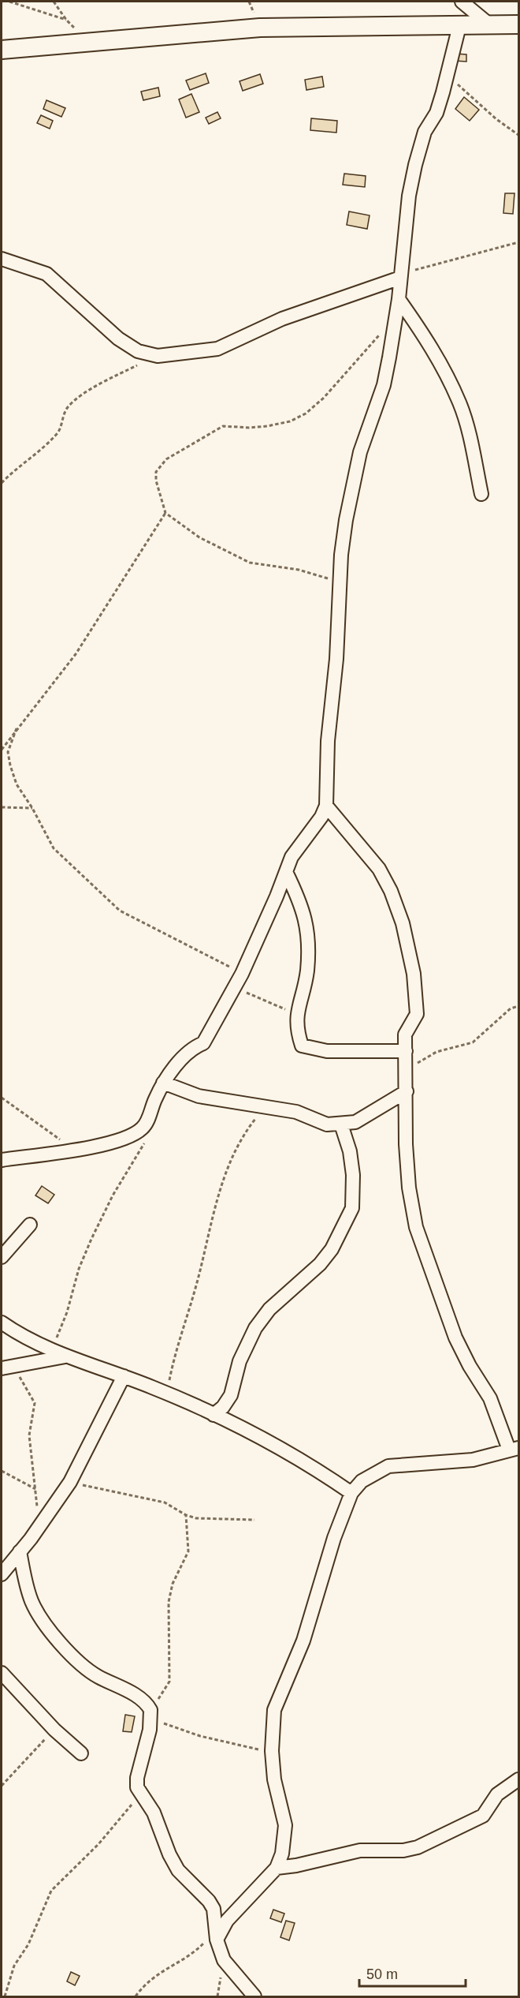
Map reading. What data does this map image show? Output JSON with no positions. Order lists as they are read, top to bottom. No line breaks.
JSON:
{"scale_bar":"50 m"}
